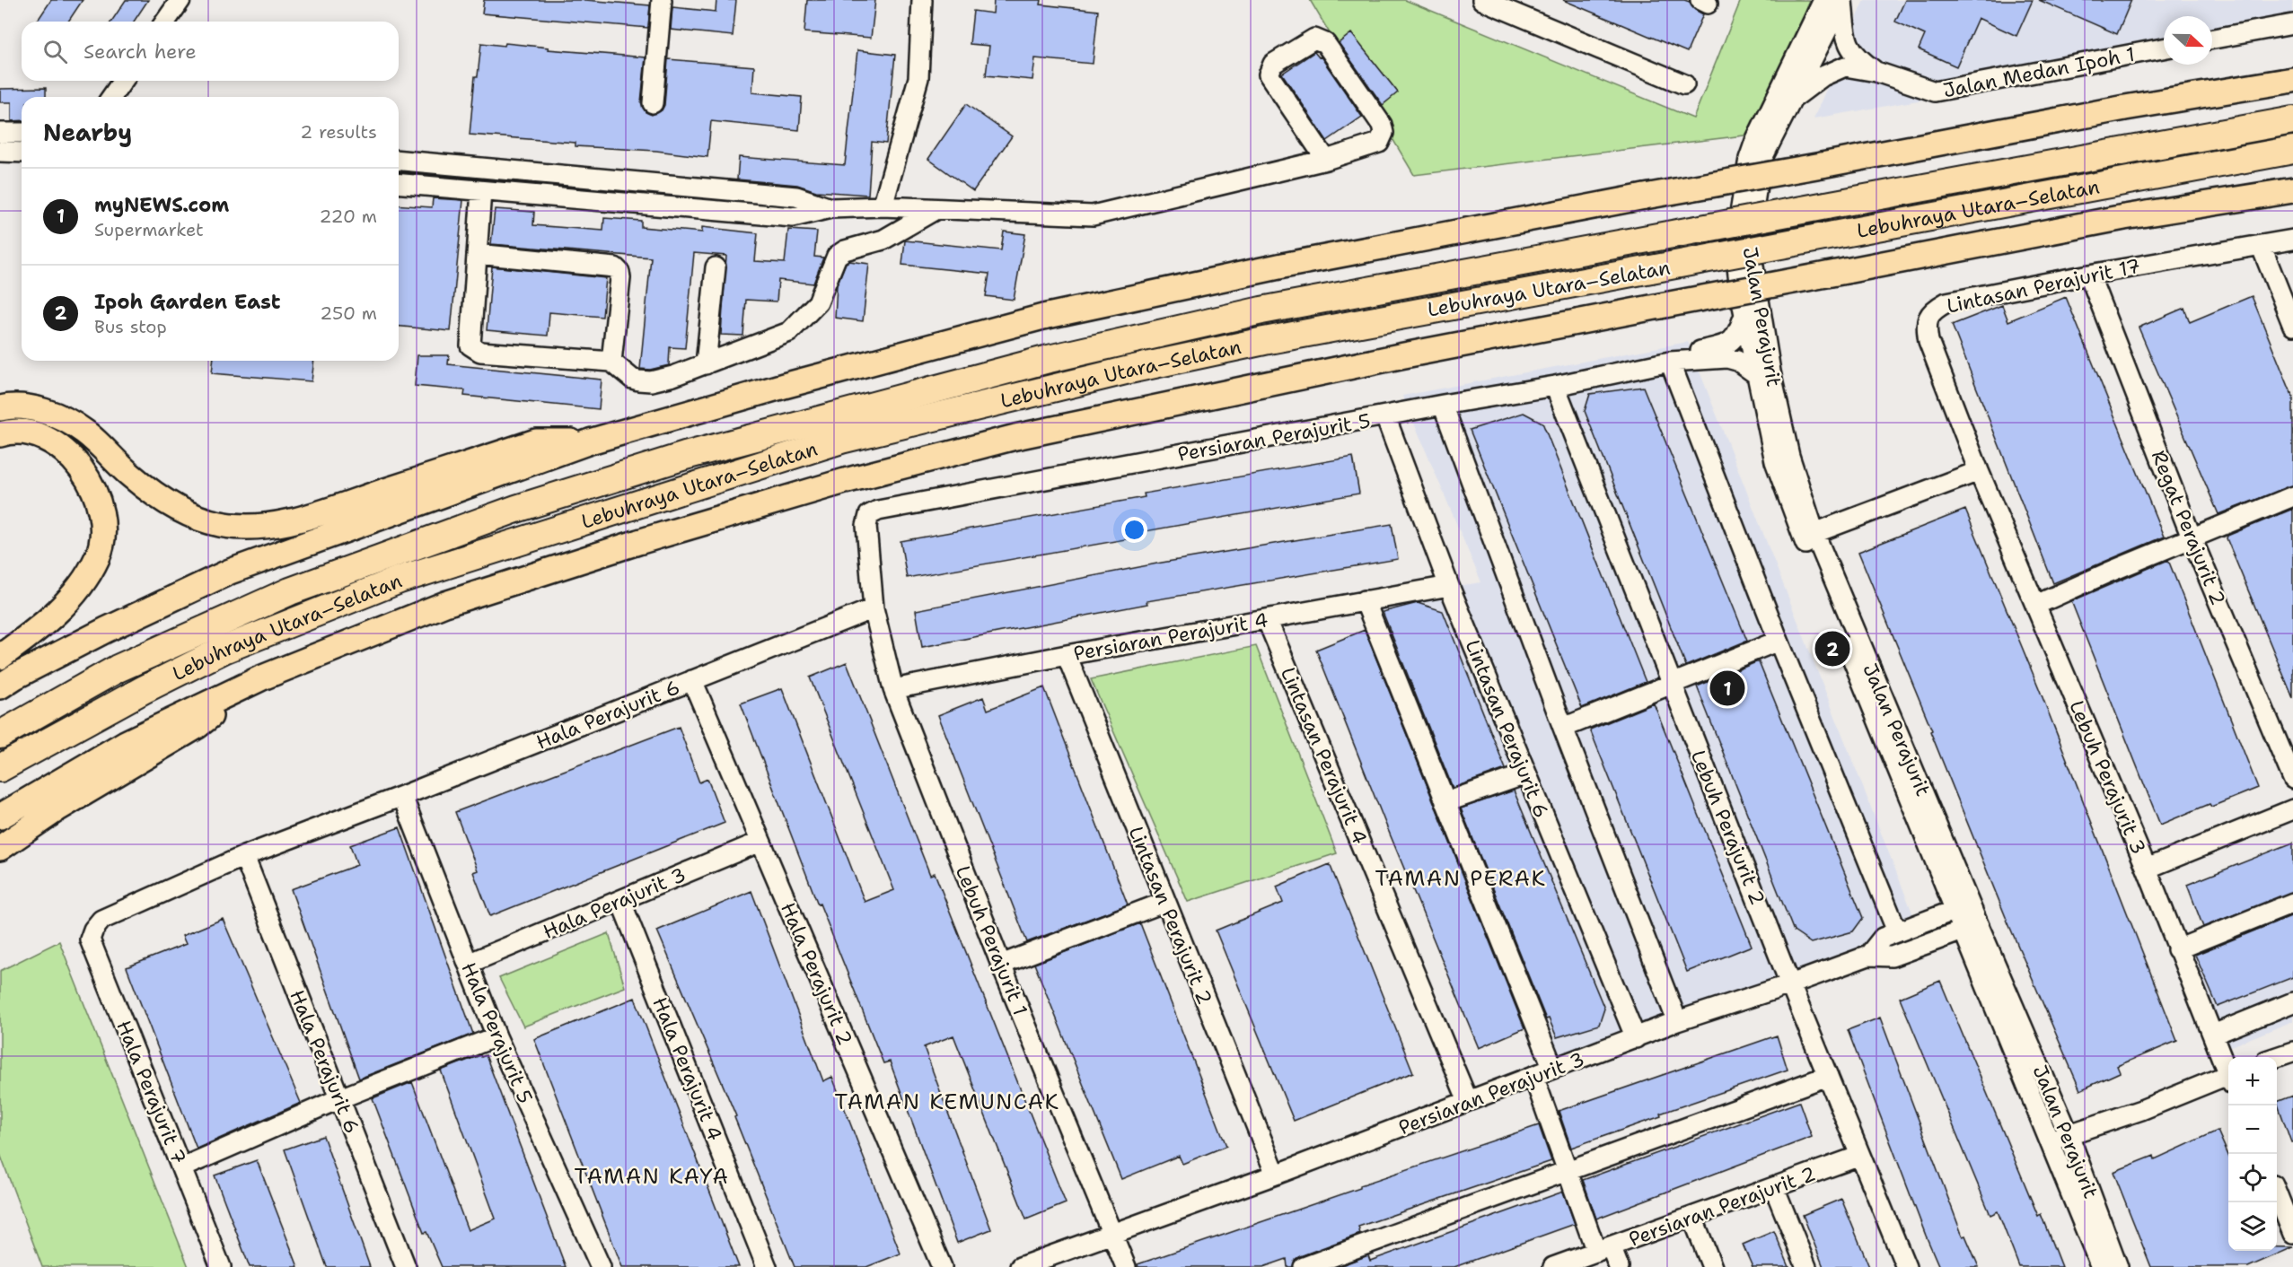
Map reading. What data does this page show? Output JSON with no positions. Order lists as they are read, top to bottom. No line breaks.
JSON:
{"streets":{"highway":["Lebuhraya Utara–Selatan"],"street":["Jalan Medan Ipoh 1","Lintasan Perajurit 17","Jalan Perajurit","Persiaran Perajurit 5","Regat Perajurit 2","Persiaran Perajurit 4","Hala Perajurit 6","Lintasan Perajurit 6","Lintasan Perajurit 4","Lebuh Perajurit 3","Lebuh Perajurit 2","Hala Perajurit 3","Lintasan Perajurit 2","Lebuh Perajurit 1","Hala Perajurit 2","Hala Perajurit 5","Hala Perajurit 4","Hala Perajurit 7","Persiaran Perajurit 3","Persiaran Perajurit 2"]},"crossings":[["Jalan Medan Ipoh 1","Jalan Perajurit"],["Lintasan Perajurit 17","Regat Perajurit 2"],["Lintasan Perajurit 17","Lebuh Perajurit 3"],["Jalan Perajurit","Persiaran Perajurit 5"],["Jalan Perajurit","Persiaran Perajurit 3"],["Persiaran Perajurit 5","Hala Perajurit 6"],["Persiaran Perajurit 5","Lintasan Perajurit 6"],["Persiaran Perajurit 5","Lebuh Perajurit 2"],["Persiaran Perajurit 5","Lebuh Perajurit 1"],["Persiaran Perajurit 4","Lintasan Perajurit 6"],["Persiaran Perajurit 4","Lintasan Perajurit 4"],["Persiaran Perajurit 4","Lintasan Perajurit 2"],["Persiaran Perajurit 4","Lebuh Perajurit 1"],["Hala Perajurit 6","Lebuh Perajurit 1"],["Hala Perajurit 6","Hala Perajurit 2"],["Hala Perajurit 6","Hala Perajurit 5"],["Hala Perajurit 6","Hala Perajurit 7"],["Lintasan Perajurit 6","Persiaran Perajurit 3"],["Lintasan Perajurit 4","Persiaran Perajurit 3"],["Lebuh Perajurit 2","Persiaran Perajurit 3"],["Lebuh Perajurit 2","Persiaran Perajurit 2"],["Hala Perajurit 3","Hala Perajurit 2"],["Hala Perajurit 3","Hala Perajurit 5"],["Hala Perajurit 3","Hala Perajurit 4"],["Lintasan Perajurit 2","Persiaran Perajurit 3"],["Lebuh Perajurit 1","Persiaran Perajurit 3"]],"districts":["TAMAN PERAK","TAMAN KEMUNCAK","TAMAN KAYA"],"north":"right","page":{"search":"Search here","heading":["Nearby","2 results"],"list":[{"mark":"1","name":"myNEWS.com","note":"Supermarket","value":"220 m"},{"mark":"2","name":"Ipoh Garden East","note":"Bus stop","value":"250 m"}],"pins":["2","1"],"map_buttons":["+","−"]}}
